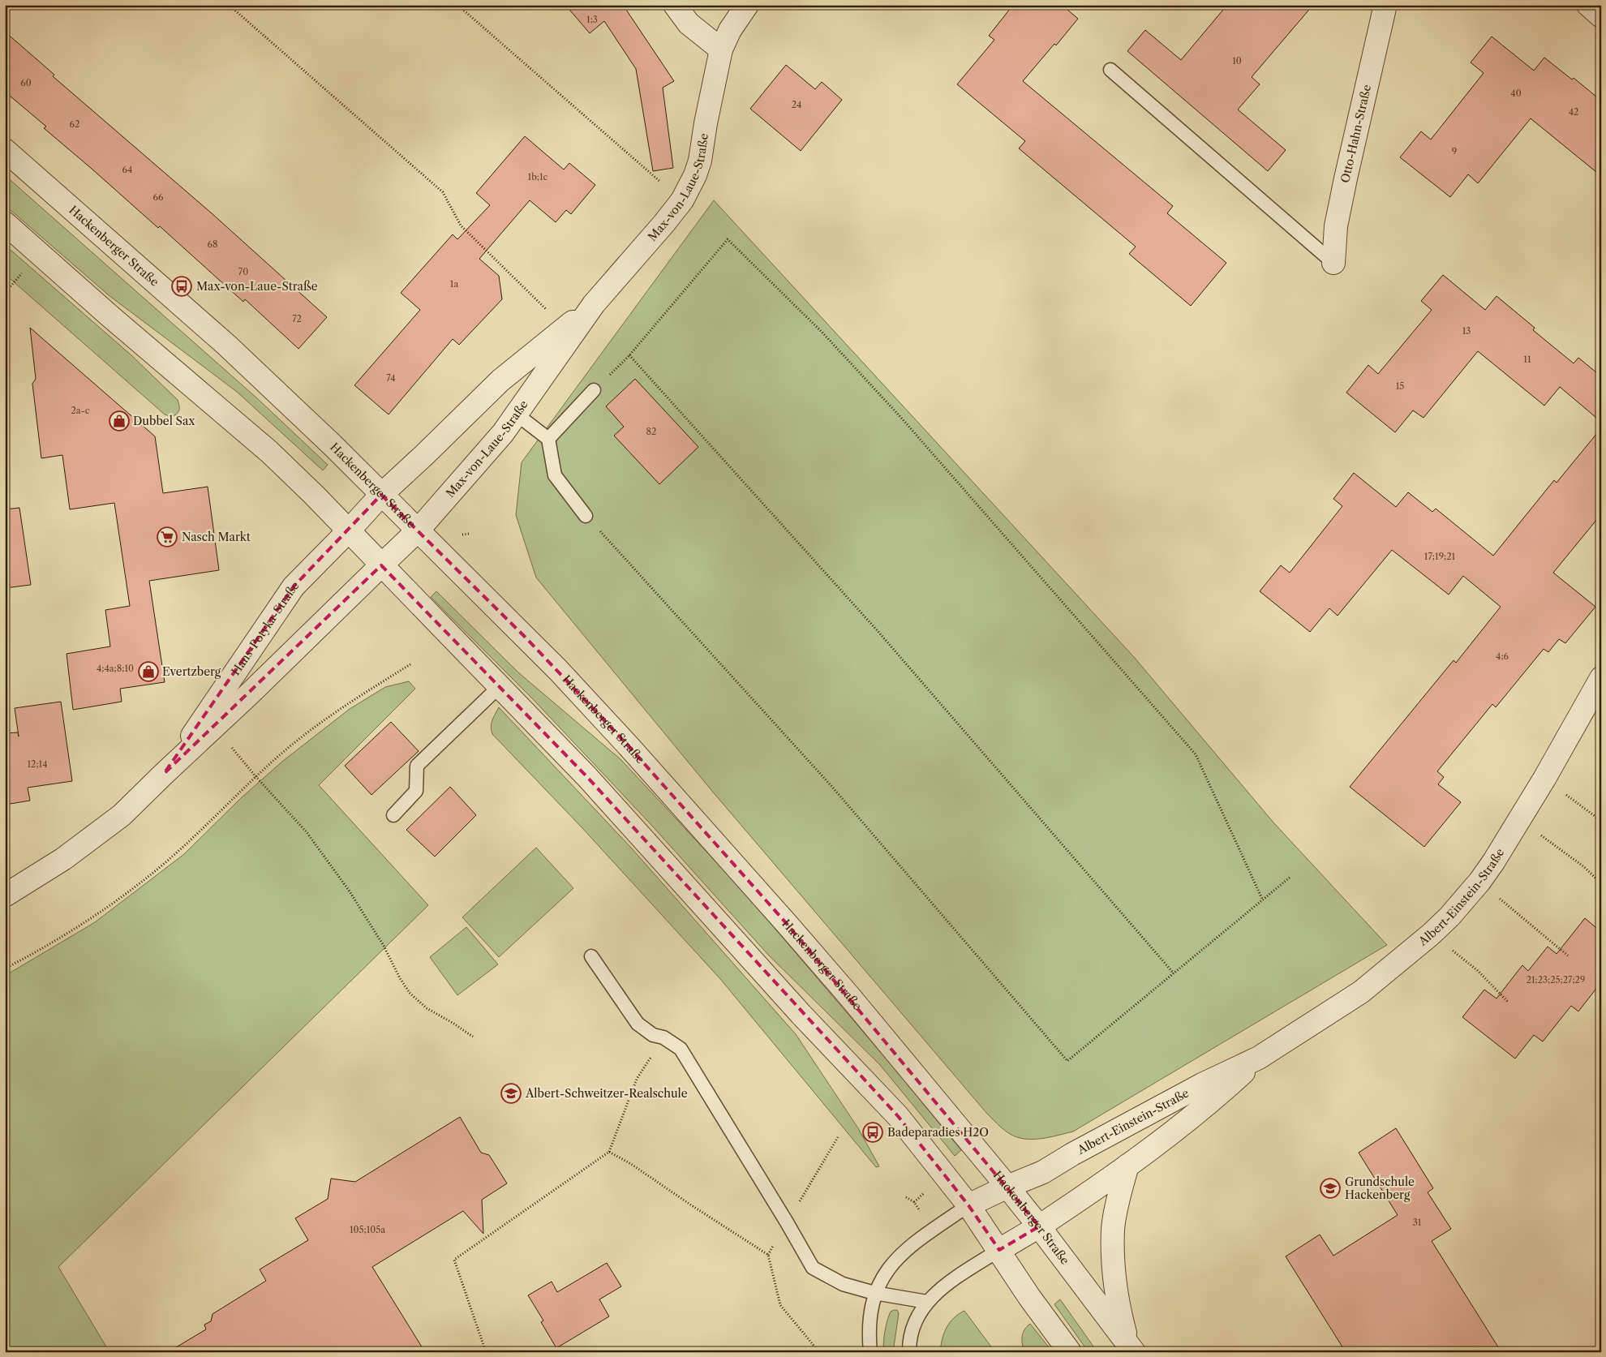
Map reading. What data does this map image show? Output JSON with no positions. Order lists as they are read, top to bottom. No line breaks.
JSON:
{"streets":{"street":["Otto-Hahn-Straße","Max-von-Laue-Straße","Hackenberger Straße","Hans-Potyka-Straße","Albert-Einstein-Straße"]},"crossings":[["Max-von-Laue-Straße","Hackenberger Straße"],["Max-von-Laue-Straße","Hans-Potyka-Straße"],["Hackenberger Straße","Hans-Potyka-Straße"],["Hackenberger Straße","Albert-Einstein-Straße"]],"places":{"bus stop":["Max-von-Laue-Straße","Badeparadies H2O"],"shop":["Dubbel Sax","Evertzberg"],"supermarket":["Nasch Markt"],"school or university":["Albert-Schweitzer-Realschule","Grundschule Hackenberg"]},"house_numbers":["1;3","10","60","40","24","42","62","9","64","1b;1c","66","68","70","1a","72","13","11","74","15","2a-c","82","17;19;21","4;6","4;4a;8;10","12;14","21;23;25;27;29","31","105;105a"]}
